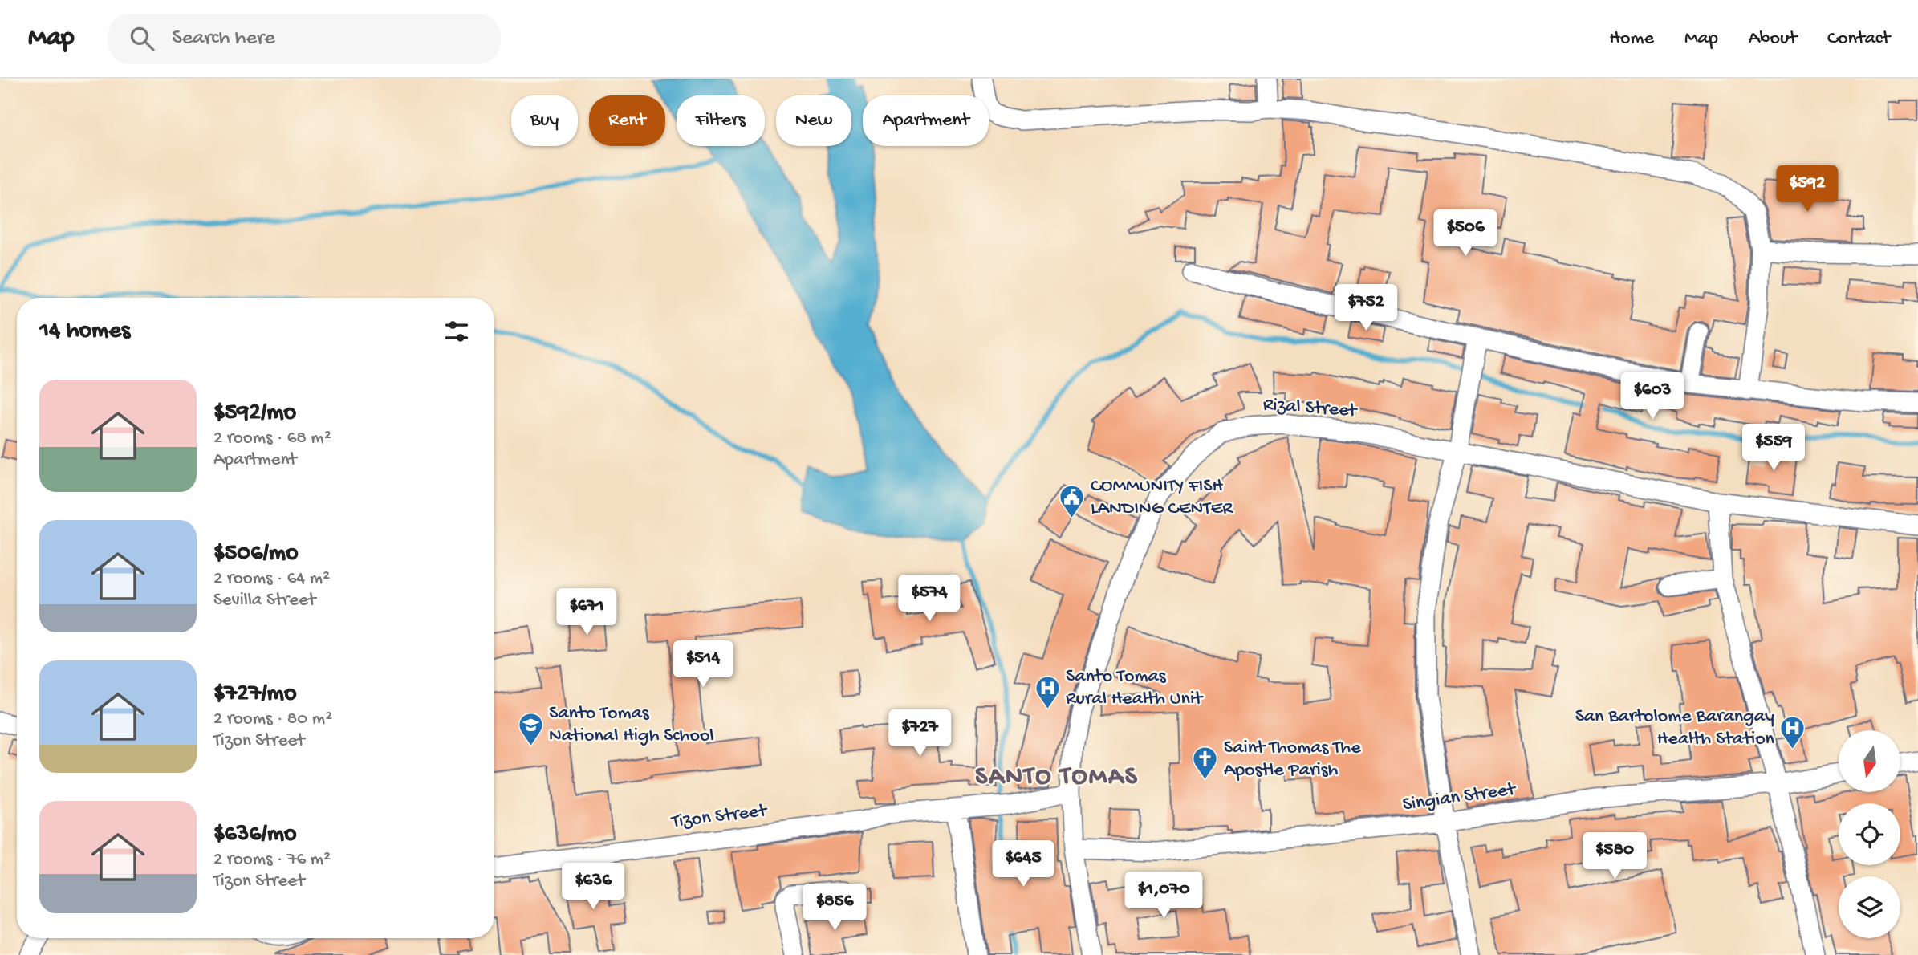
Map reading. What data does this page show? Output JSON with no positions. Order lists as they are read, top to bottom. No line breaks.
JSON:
{"streets":{"street":["Rizal Street","Singian Street","Tizon Street"]},"crossings":[["Rizal Street","Singian Street"],["Rizal Street","Tizon Street"]],"districts":["SANTO TOMAS"],"places":{"public building":["COMMUNITY FISH LANDING CENTER"],"hospital":["Santo Tomas Rural Health Unit","San Bartolome Barangay Health Station"],"school or university":["Santo Tomas National High School"],"church":["Saint Thomas The Apostle Parish"]},"north":"bottom","page":{"header":"Map","search":"Search here","nav":["Home","Map","About","Contact"],"chip":["Buy","Rent","Filters","New","Apartment"],"price":["$592","$506","$752","$603","$559","$574","$671","$514","$727","$580","$645","$636","$1,070","$856"],"heading":"14 homes","list":[{"name":"$592/mo","note":"2 rooms · 68 m² · Apartment"},{"name":"$506/mo","note":"2 rooms · 64 m² · Sevilla Street"},{"name":"$727/mo","note":"2 rooms · 80 m² · Tizon Street"},{"name":"$636/mo","note":"2 rooms · 76 m² · Tizon Street"}]}}
